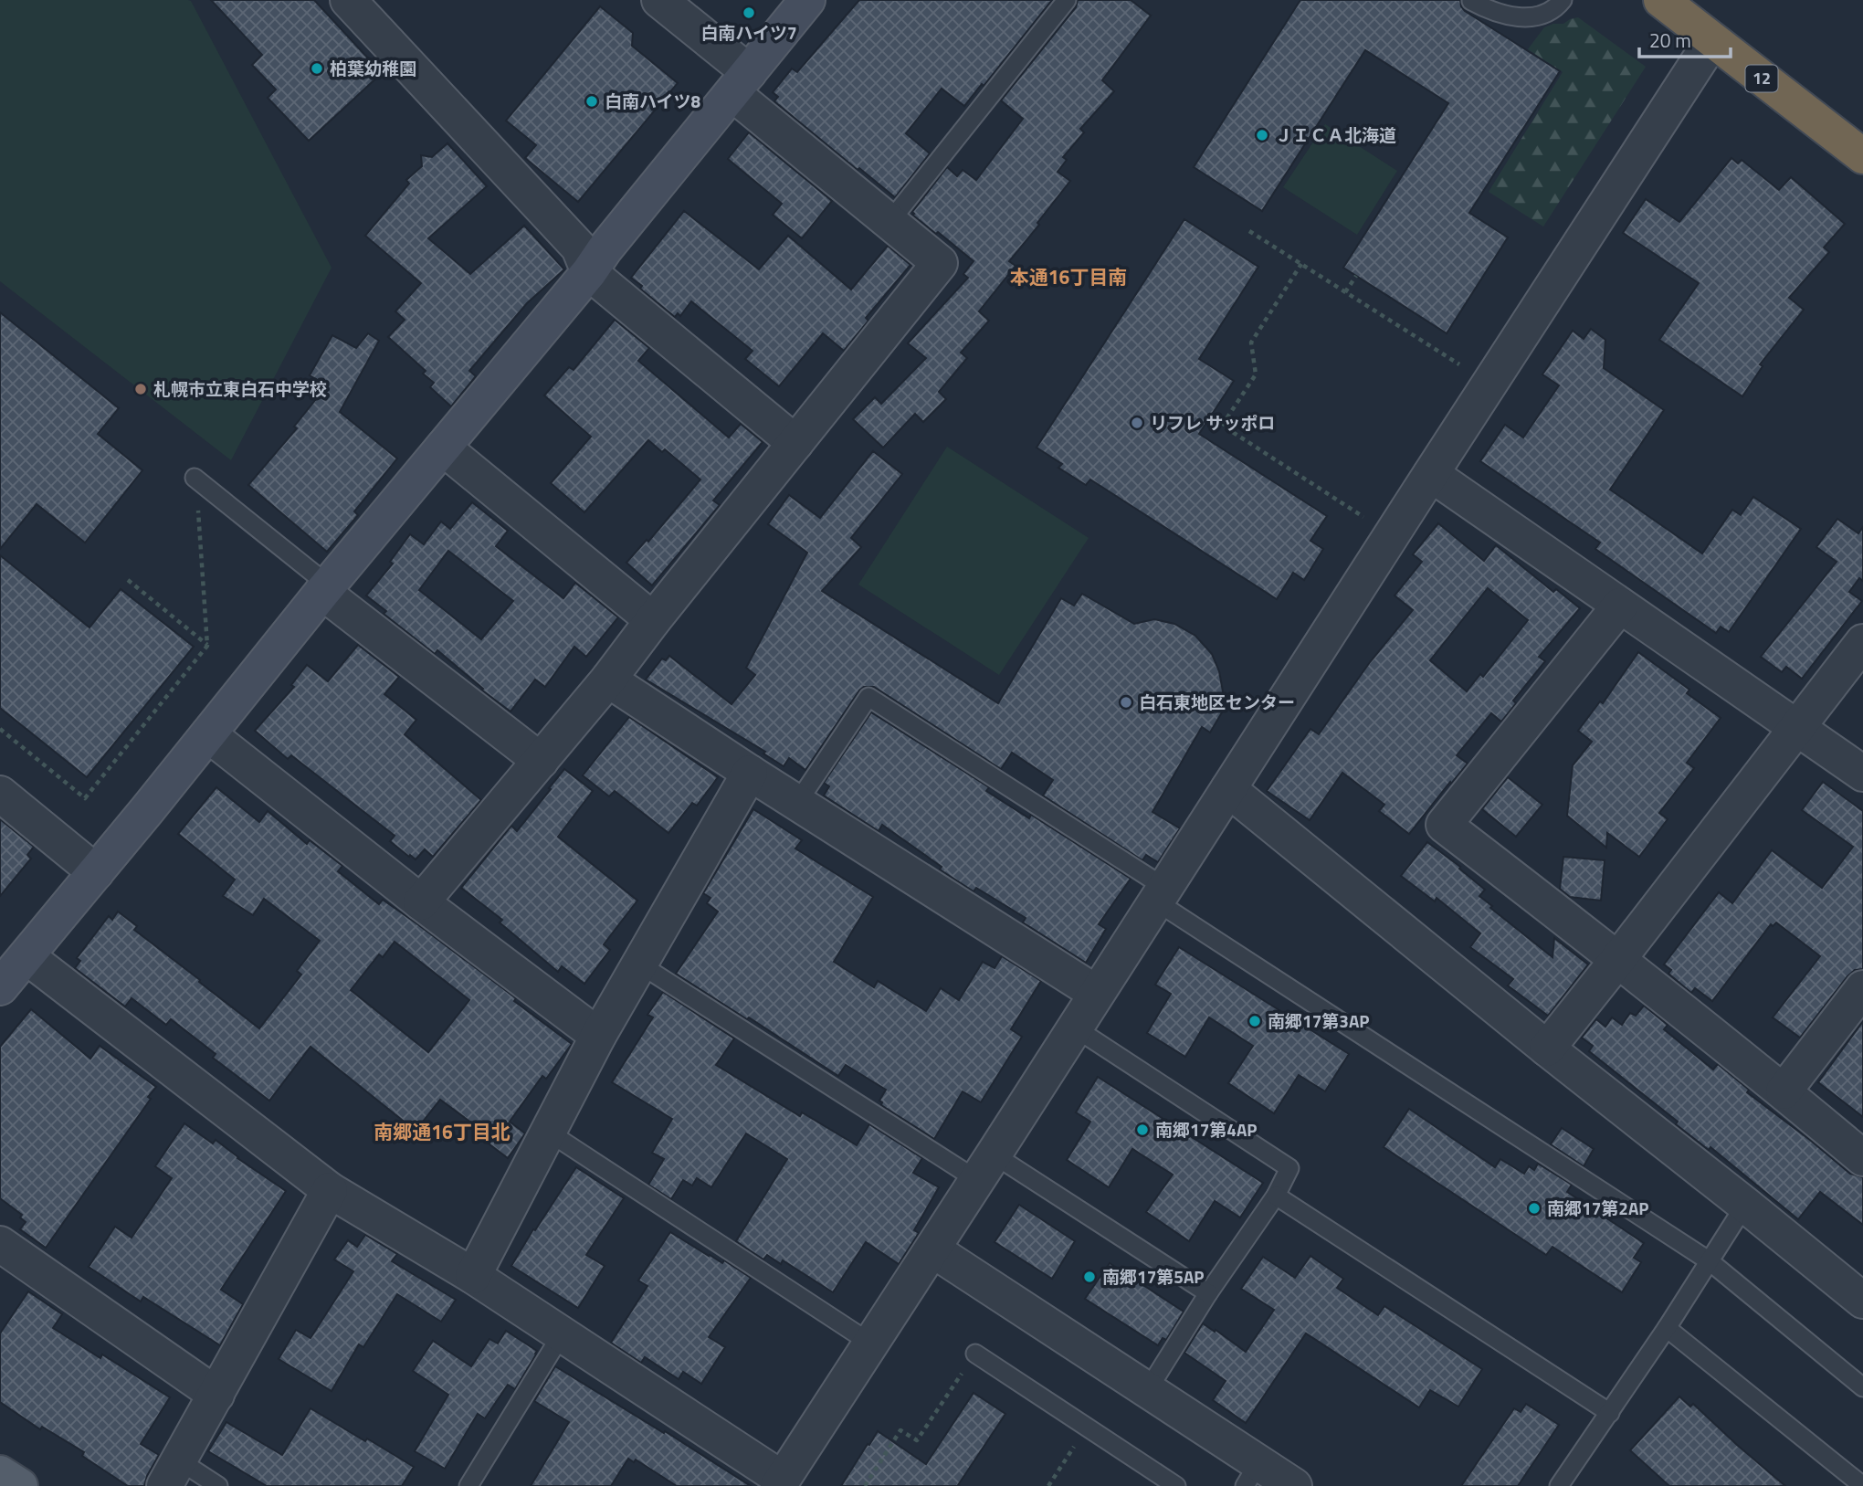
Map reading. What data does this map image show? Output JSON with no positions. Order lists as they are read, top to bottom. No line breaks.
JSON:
{"streets":{"highway":["12"]},"districts":["本通16丁目南","南郷通16丁目北"],"places":["白南ハイツ7","柏葉幼稚園","白南ハイツ8","ＪＩＣＡ北海道","札幌市立東白石中学校","リフレ サッポロ","白石東地区センター","南郷17第3AP","南郷17第4AP","南郷17第2AP","南郷17第5AP"],"scale_bar":"20 m"}
